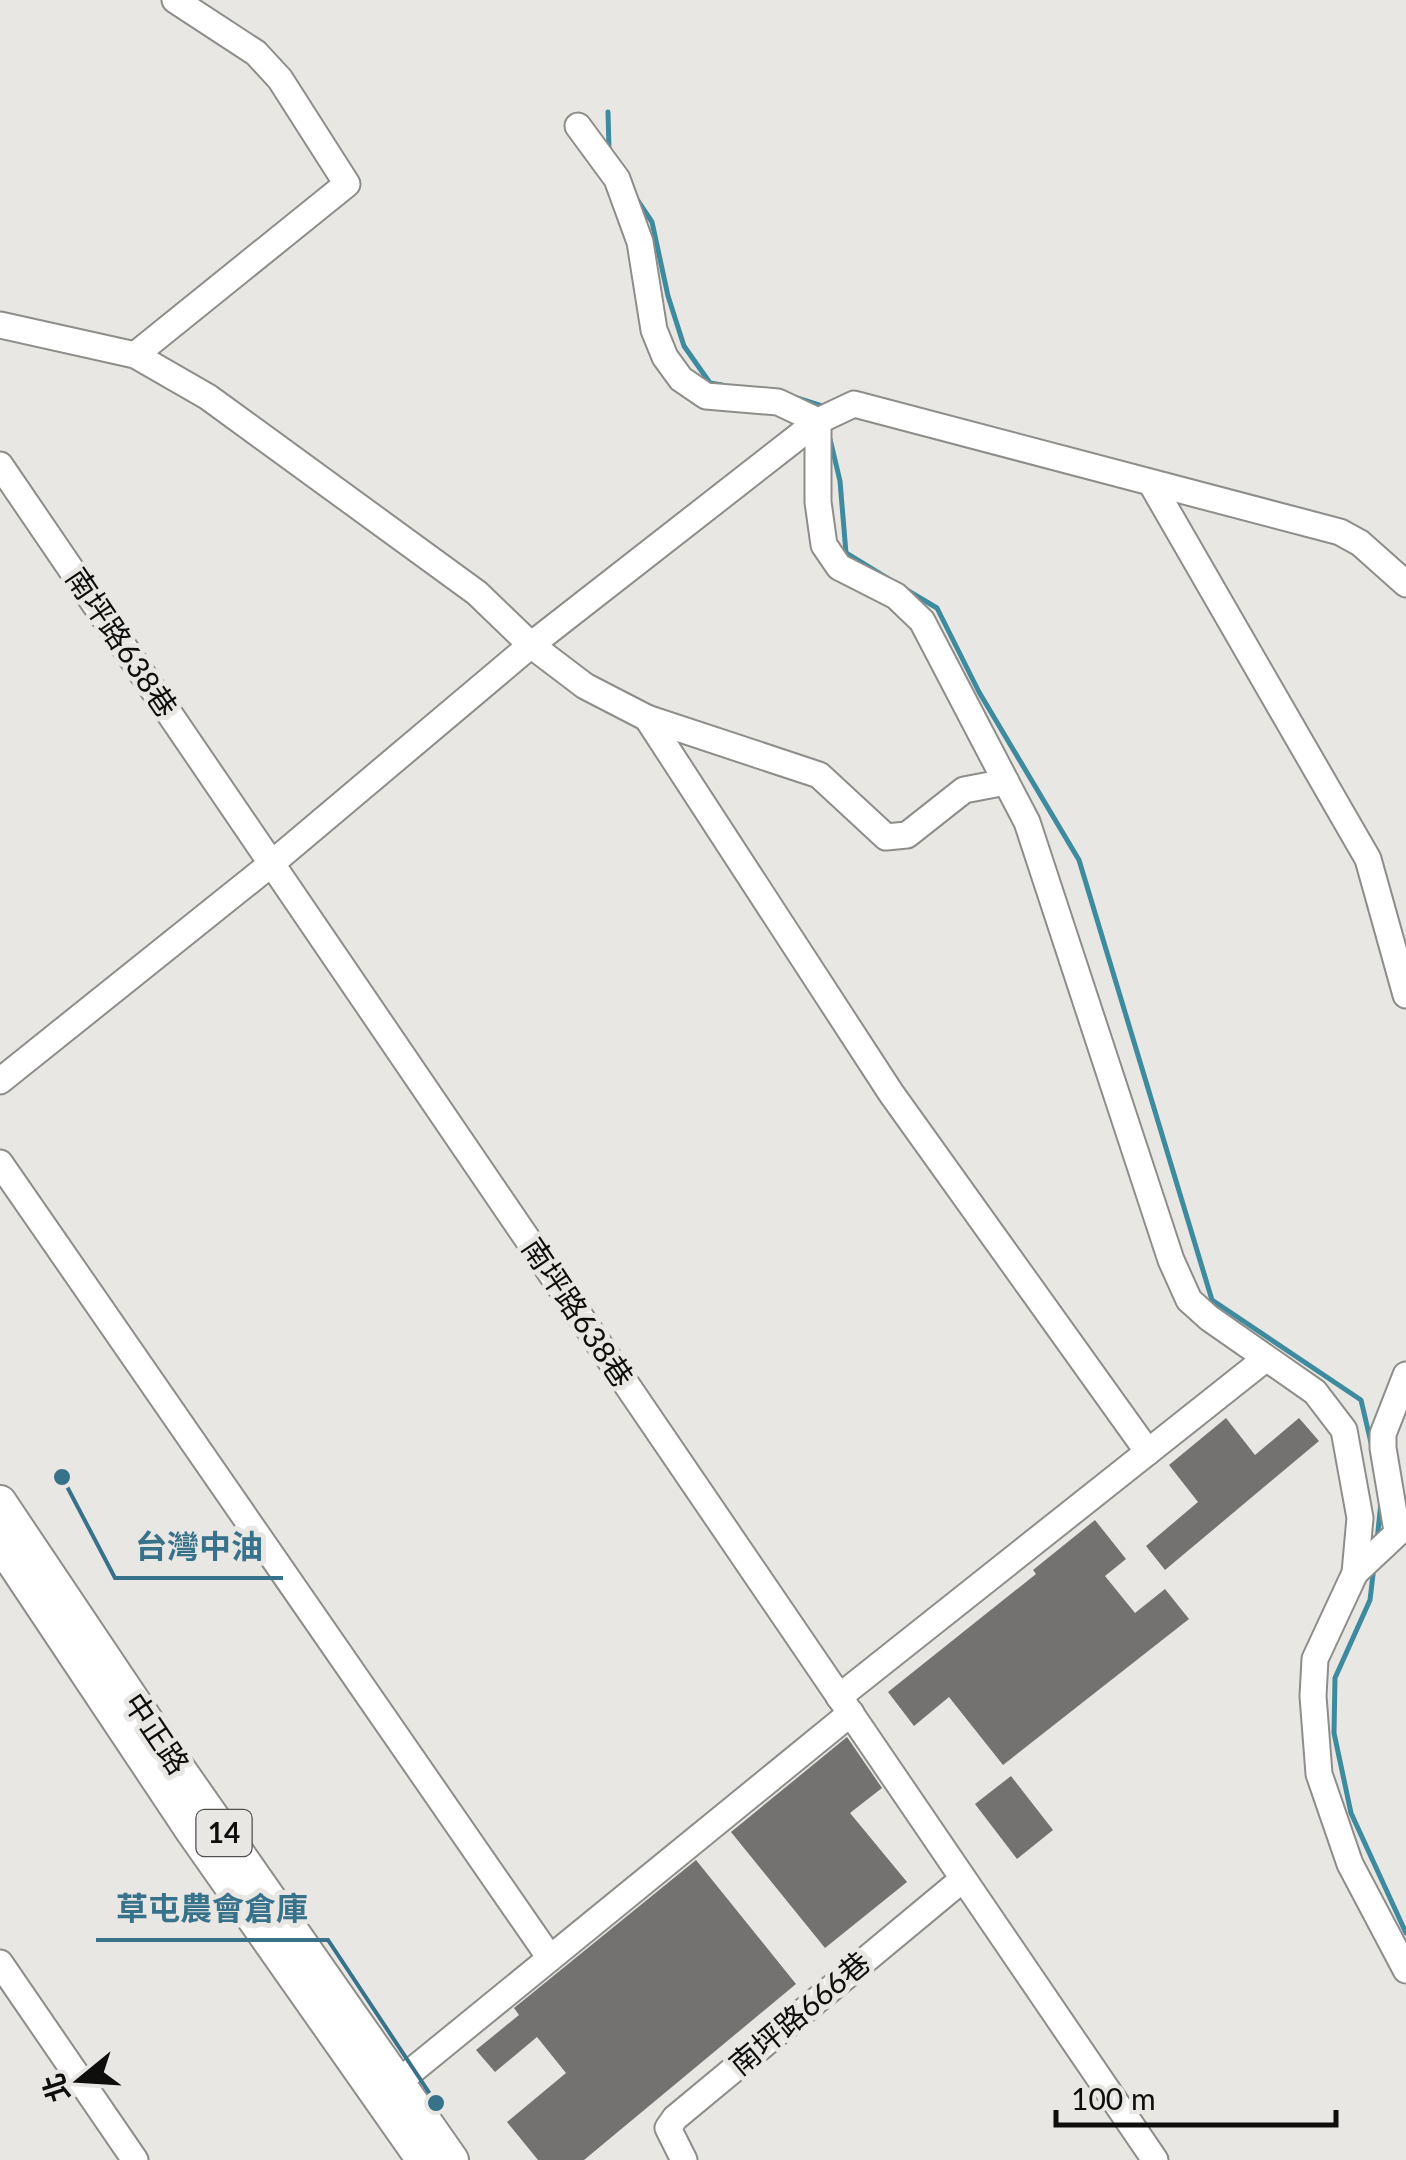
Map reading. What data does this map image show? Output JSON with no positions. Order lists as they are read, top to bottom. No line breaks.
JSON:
{"streets":{"main road":["中正路","14"],"street":["南坪路638巷","南坪路666巷"]},"crossings":[["南坪路638巷","南坪路666巷"]],"places":["台灣中油","草屯農會倉庫"],"scale_bar":"100 m","north":"left"}
